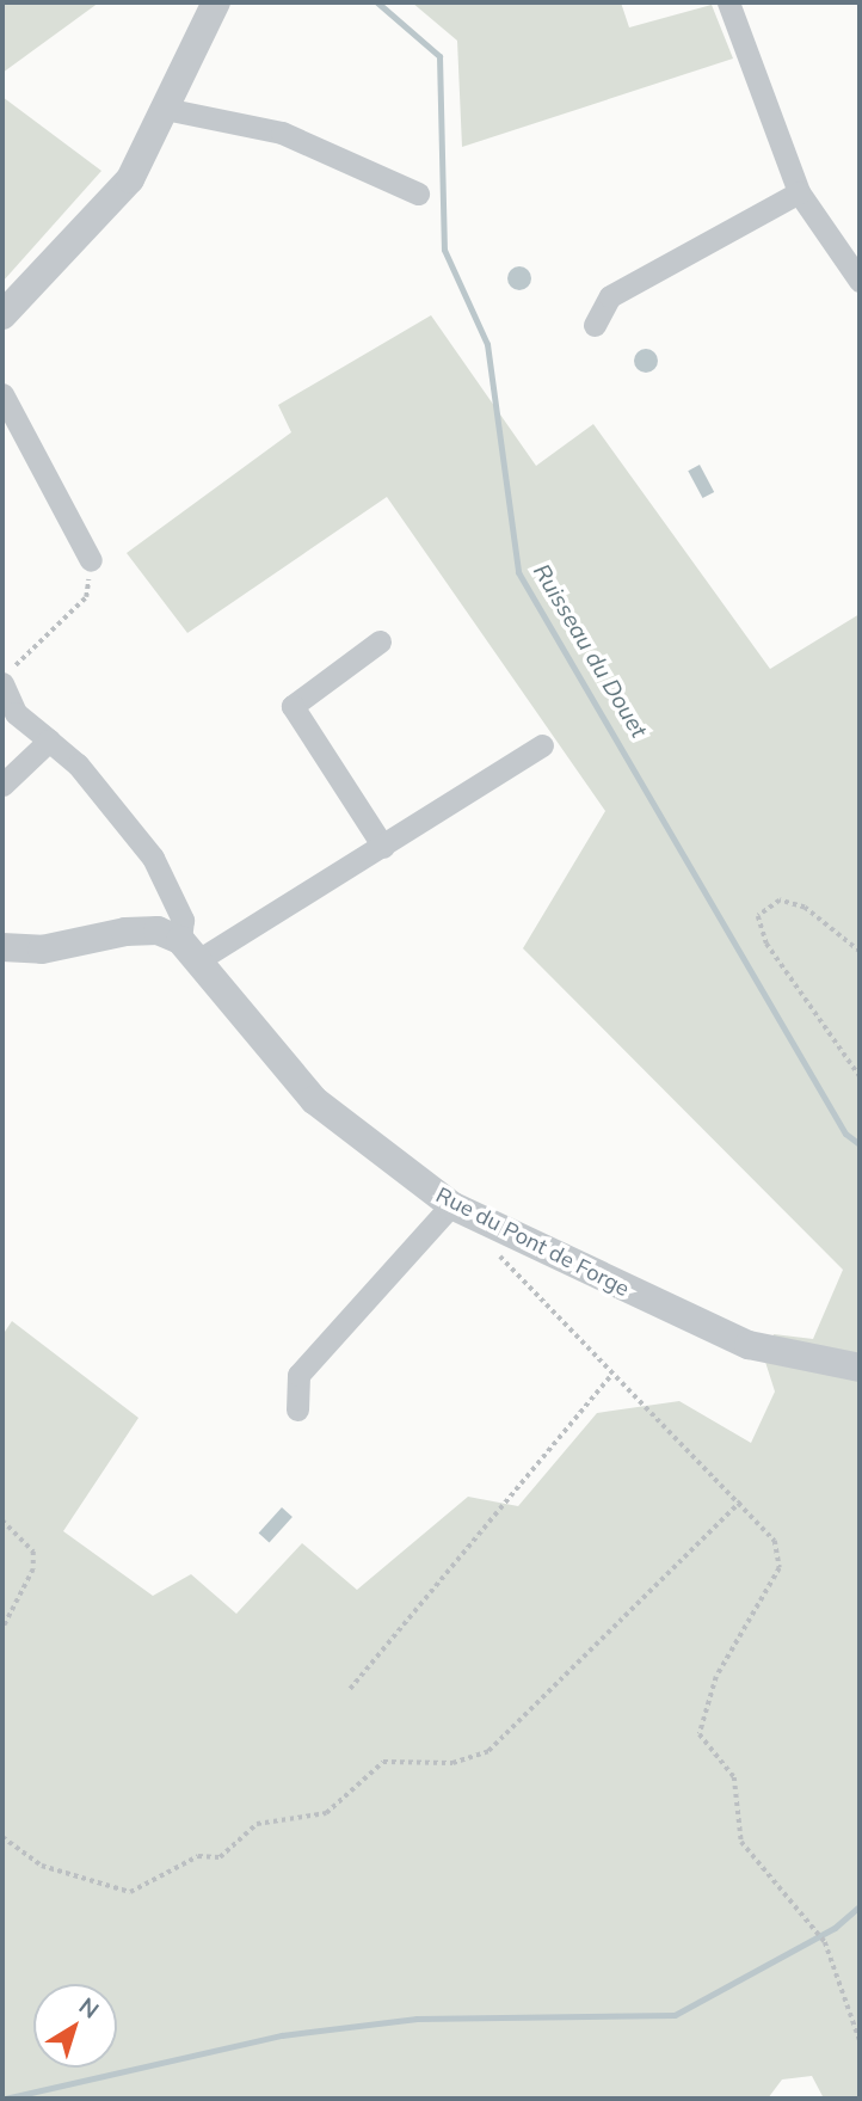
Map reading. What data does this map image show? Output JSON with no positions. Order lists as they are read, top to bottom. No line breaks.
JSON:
{"streets":{"street":["Rue du Pont de Forge"]},"water":["Ruisseau du Douet"],"north":"top right"}
